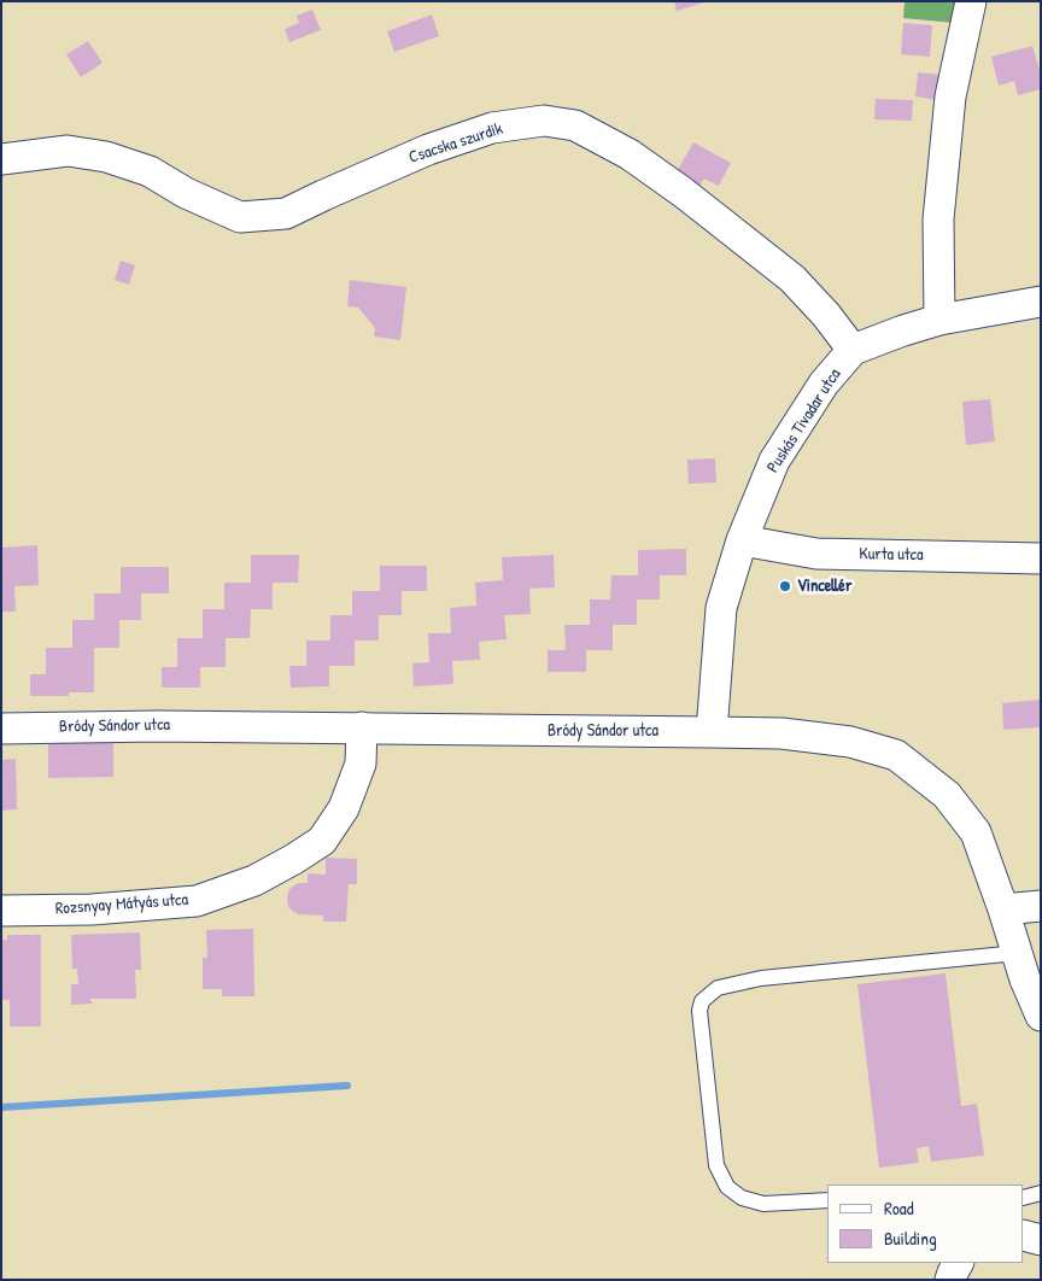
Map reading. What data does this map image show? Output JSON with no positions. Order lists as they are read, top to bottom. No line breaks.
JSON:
{"streets":{"street":["Csacska szurdik","Puskás Tivadar utca","Kurta utca","Bródy Sándor utca","Rozsnyay Mátyás utca"]},"crossings":[["Csacska szurdik","Puskás Tivadar utca"],["Puskás Tivadar utca","Kurta utca"],["Puskás Tivadar utca","Bródy Sándor utca"],["Bródy Sándor utca","Rozsnyay Mátyás utca"]],"places":["Vincellér"],"legend":["Road","Building"]}
